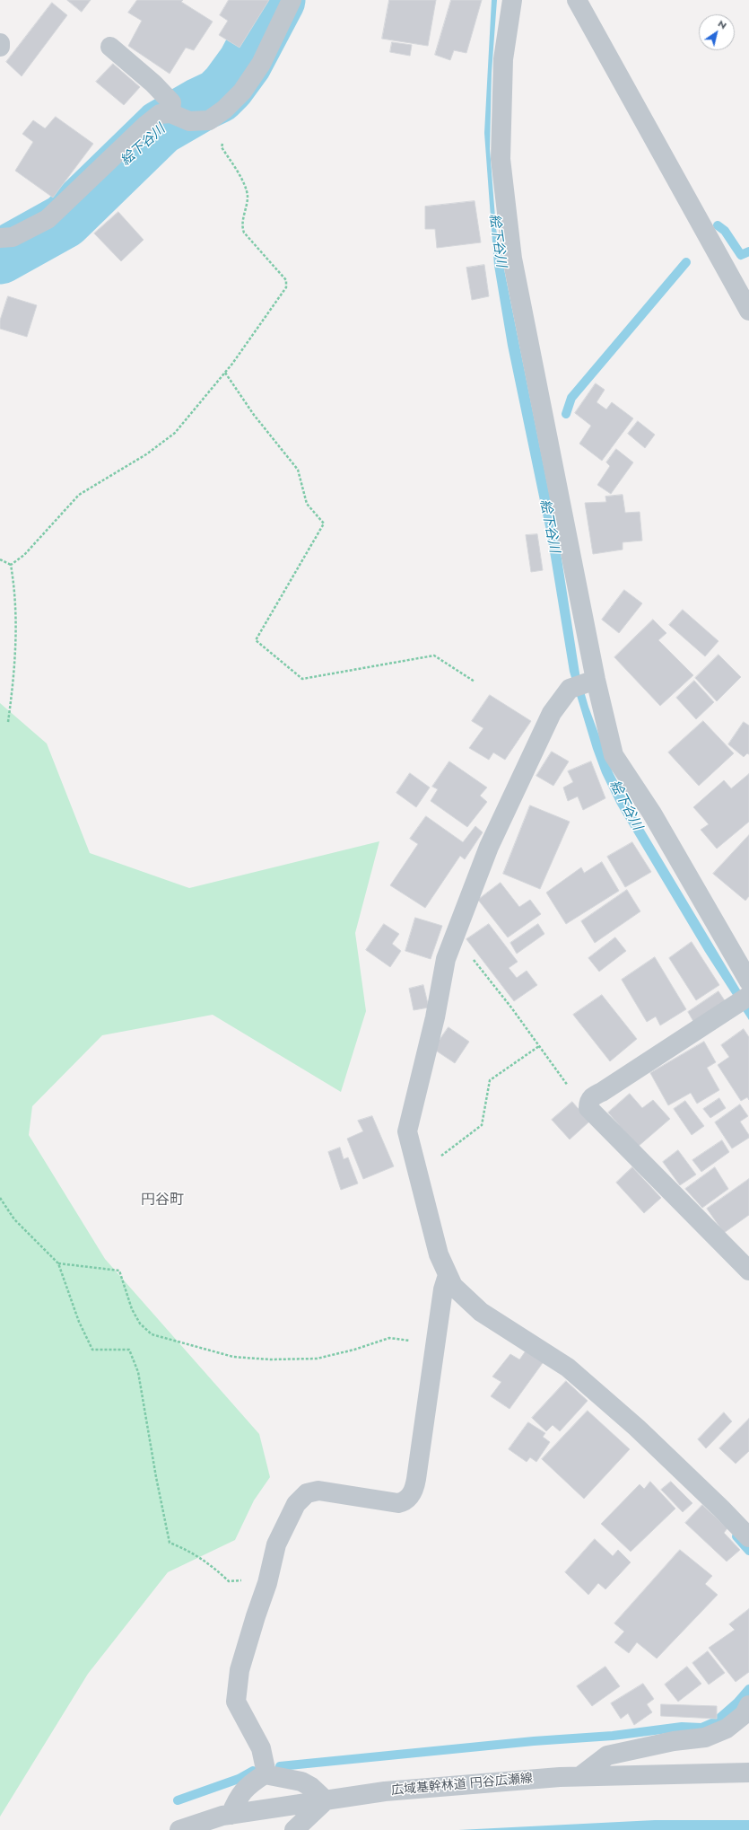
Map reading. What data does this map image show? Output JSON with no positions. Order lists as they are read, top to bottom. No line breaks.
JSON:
{"streets":{"street":["広域基幹林道 円谷広瀬線"]},"districts":["円谷町"],"water":["絵下谷川"],"north":"top right"}
